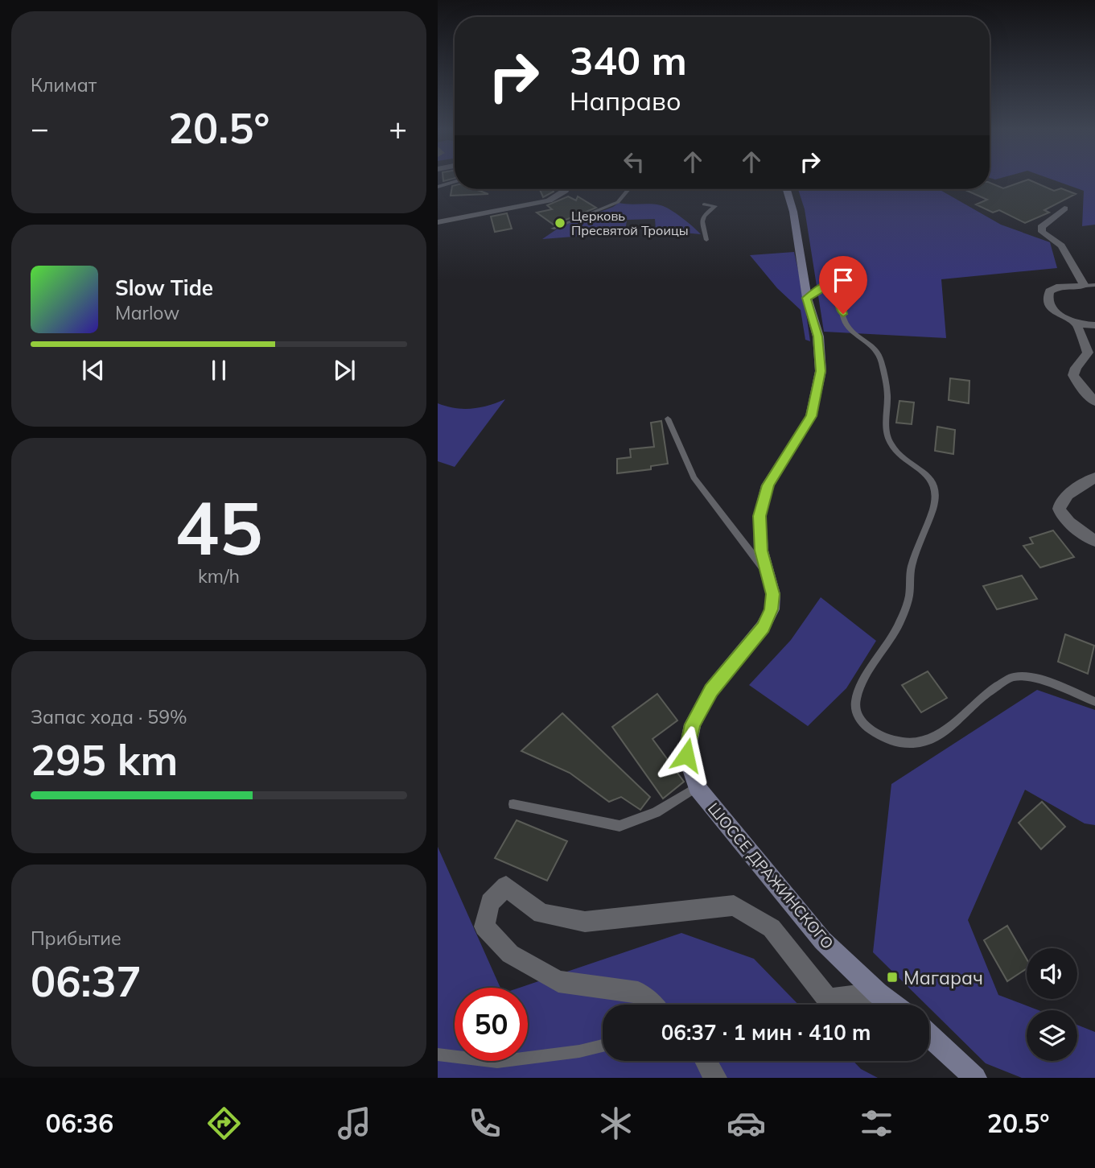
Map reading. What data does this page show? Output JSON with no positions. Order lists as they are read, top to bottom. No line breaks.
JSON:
{"streets":{"main road":["ШОССЕ ДРАЖИНСКОГО"]},"places":{"other":["Церковь Пресвятой Троицы"],"transit":["Магарач"]},"page":{"tile":["Климат",["45","km/h"],["Запас хода · 59%","295 km"],["Прибытие","06:37"]],"turn":["340 m","Направо"],"heat":["−","20.5°","+"],"song":["Slow Tide","Marlow"],"limit":"50","trip":"06:37 · 1 мин · 410 m","tabs":["06:36","20.5°"]}}
